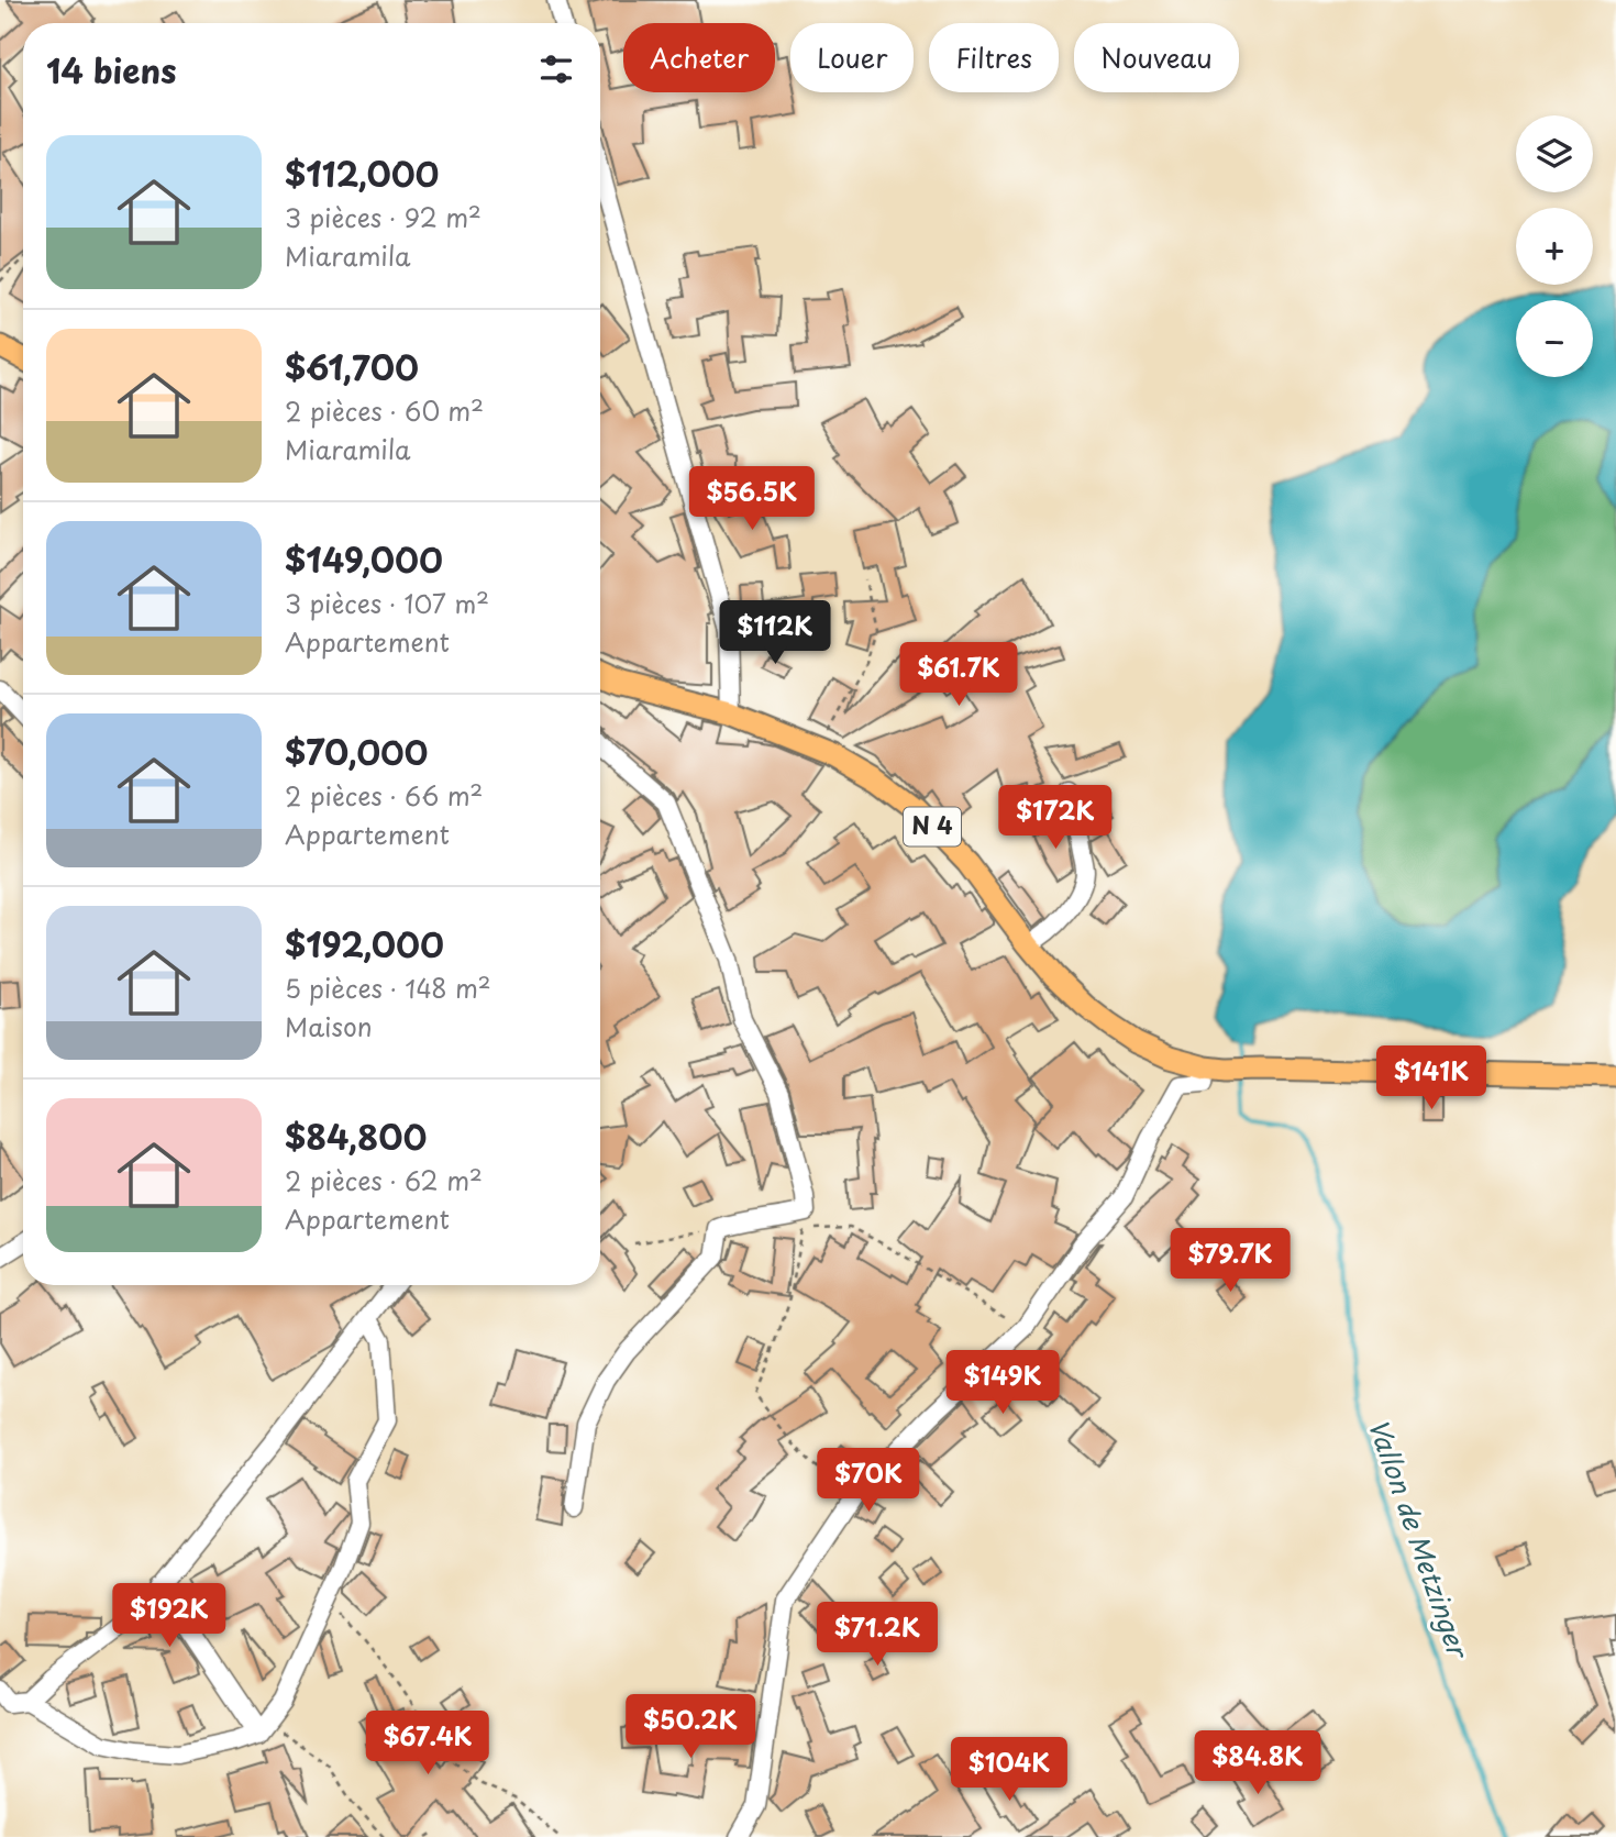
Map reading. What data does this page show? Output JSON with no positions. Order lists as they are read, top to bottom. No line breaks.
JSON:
{"streets":{"main road":["N 4"]},"water":["Vallon de Metzinger"],"page":{"chip":["Acheter","Louer","Filtres","Nouveau"],"heading":"14 biens","map_buttons":["+","−"],"list":[{"name":"$112,000","note":"3 pièces · 92 m² · Miaramila"},{"name":"$61,700","note":"2 pièces · 60 m² · Miaramila"},{"name":"$149,000","note":"3 pièces · 107 m² · Appartement"},{"name":"$70,000","note":"2 pièces · 66 m² · Appartement"},{"name":"$192,000","note":"5 pièces · 148 m² · Maison"},{"name":"$84,800","note":"2 pièces · 62 m² · Appartement"}],"price":["$56.5K","$112K","$61.7K","$172K","$141K","$79.7K","$149K","$70K","$192K","$71.2K","$50.2K","$67.4K","$84.8K","$104K"]}}
